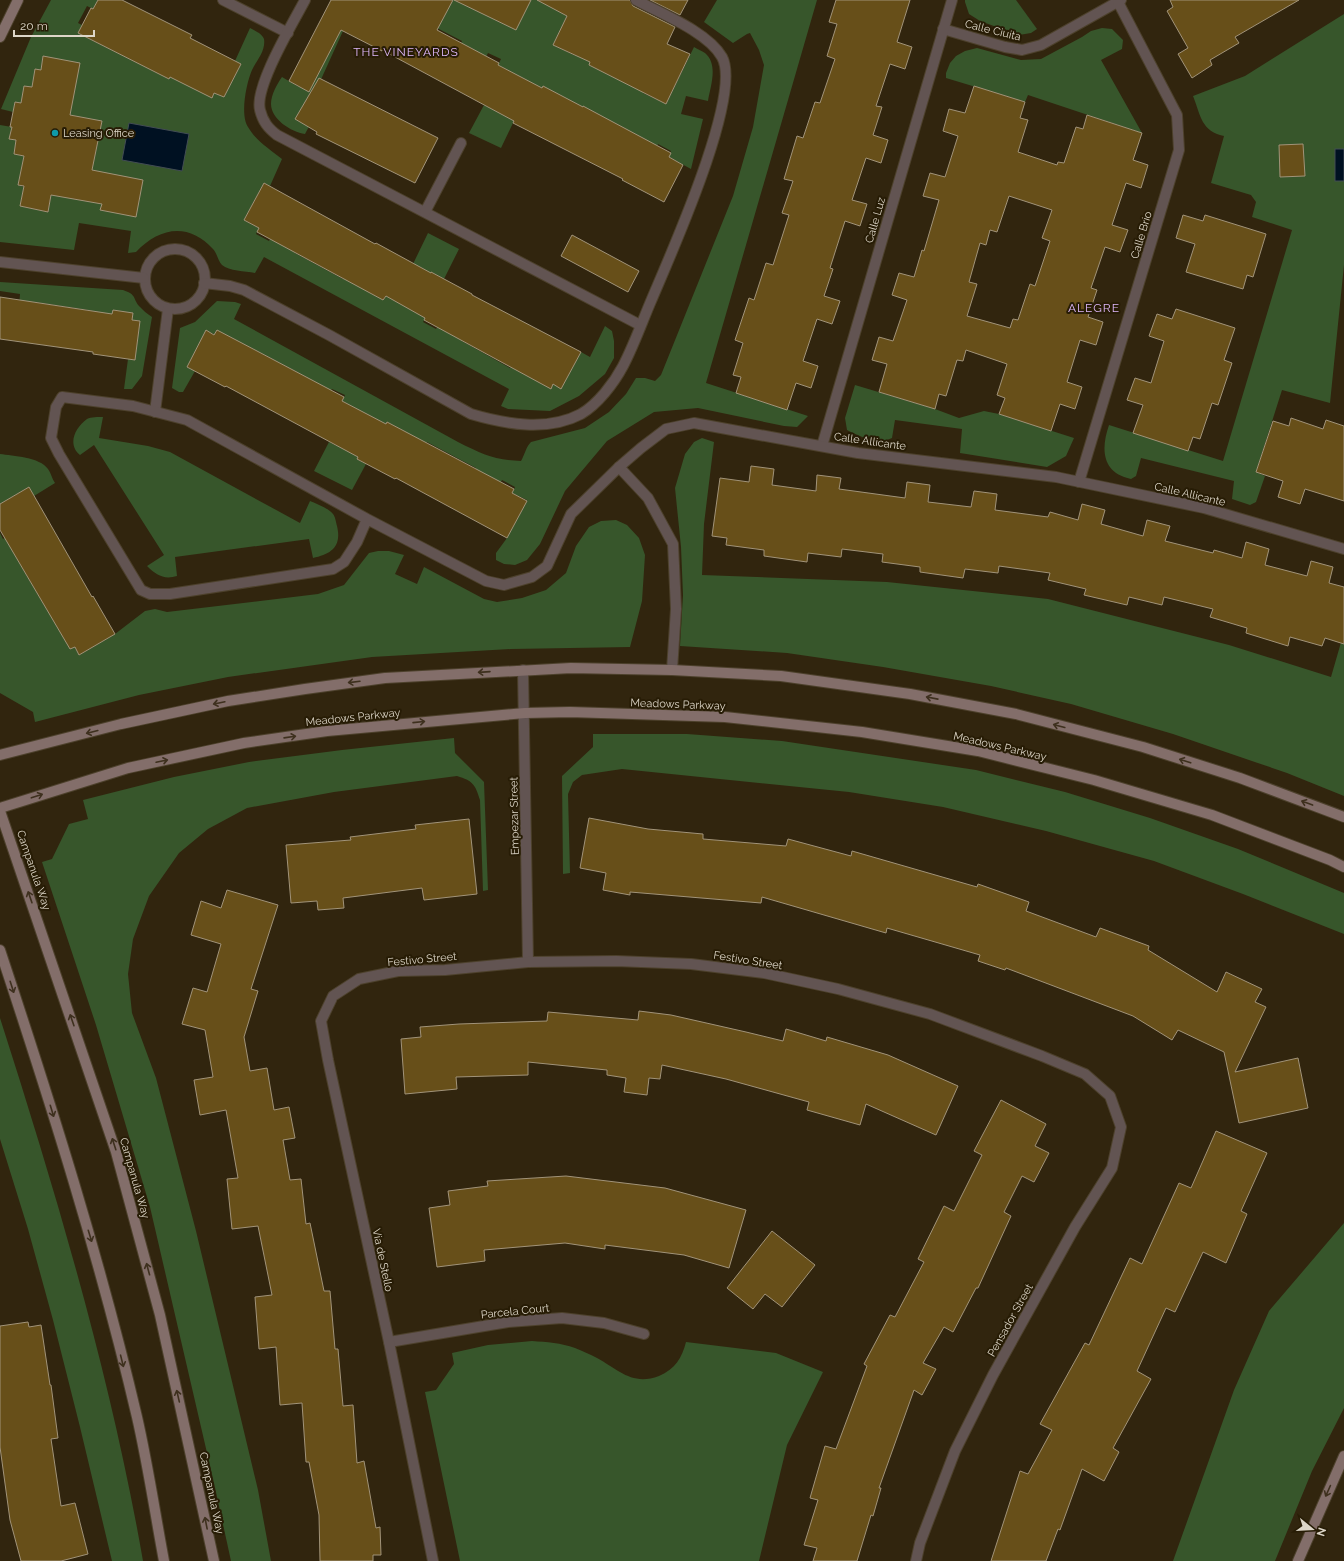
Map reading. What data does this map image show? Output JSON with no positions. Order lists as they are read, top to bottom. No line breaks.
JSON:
{"streets":{"main road":["Meadows Parkway","Campanula Way"],"street":["Calle Ciuita","Calle Luz","Calle Brio","Calle Allicante","Empezar Street","Festivo Street","Via de Stello","Parcela Court","Pensador Street"]},"crossings":[["Calle Ciuita","Calle Luz"],["Calle Ciuita","Calle Brio"],["Calle Luz","Calle Allicante"],["Calle Brio","Calle Allicante"],["Meadows Parkway","Empezar Street"],["Meadows Parkway","Campanula Way"],["Empezar Street","Festivo Street"],["Festivo Street","Via de Stello"],["Festivo Street","Pensador Street"],["Via de Stello","Parcela Court"]],"districts":["THE VINEYARDS","ALEGRE"],"places":["Leasing Office"],"scale_bar":"20 m","north":"right"}
